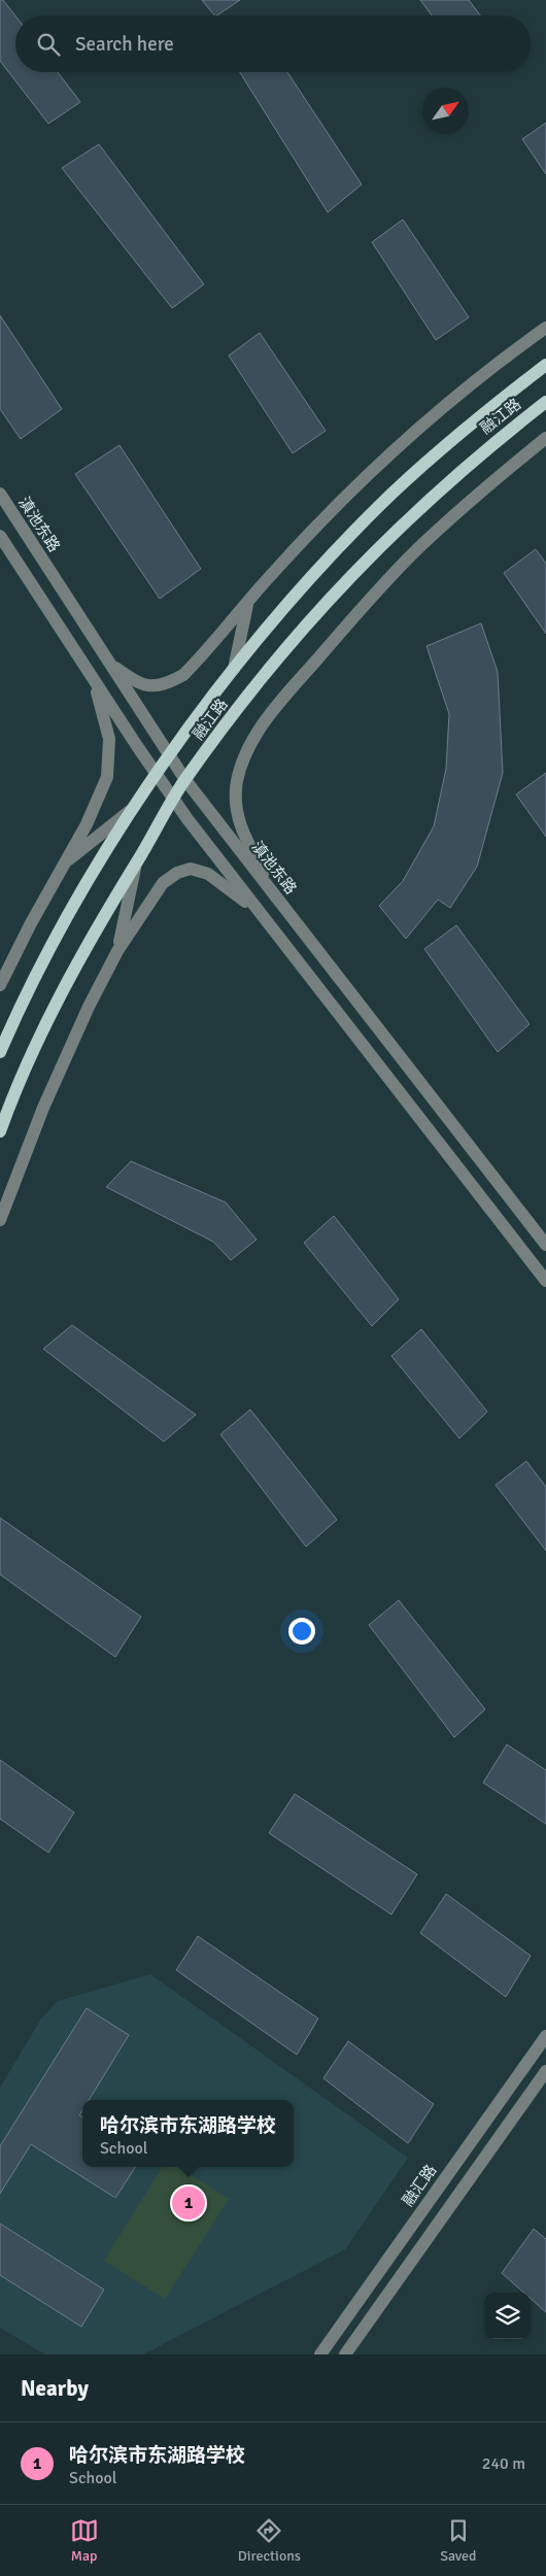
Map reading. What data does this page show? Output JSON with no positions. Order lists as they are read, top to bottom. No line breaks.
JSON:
{"streets":{"main road":["融江路"],"street":["滇池东路","融汇路"]},"crossings":[["融江路","滇池东路"]],"north":"top right","page":{"search":"Search here","popup":["哈尔滨市东湖路学校","School"],"pins":"1","heading":"Nearby","list":[{"mark":"1","name":"哈尔滨市东湖路学校","note":"School","value":"240 m"}],"nav":["Map","Directions","Saved"]}}
